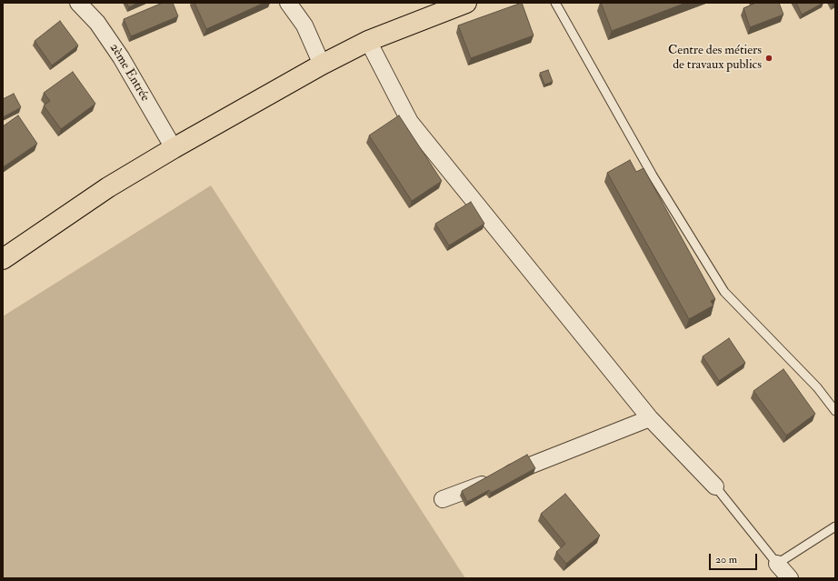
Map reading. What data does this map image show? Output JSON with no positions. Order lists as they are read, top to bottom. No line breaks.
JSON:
{"streets":{"street":["2ème Entrée"]},"places":["Centre des métiers de travaux publics"],"scale_bar":"20 m"}
